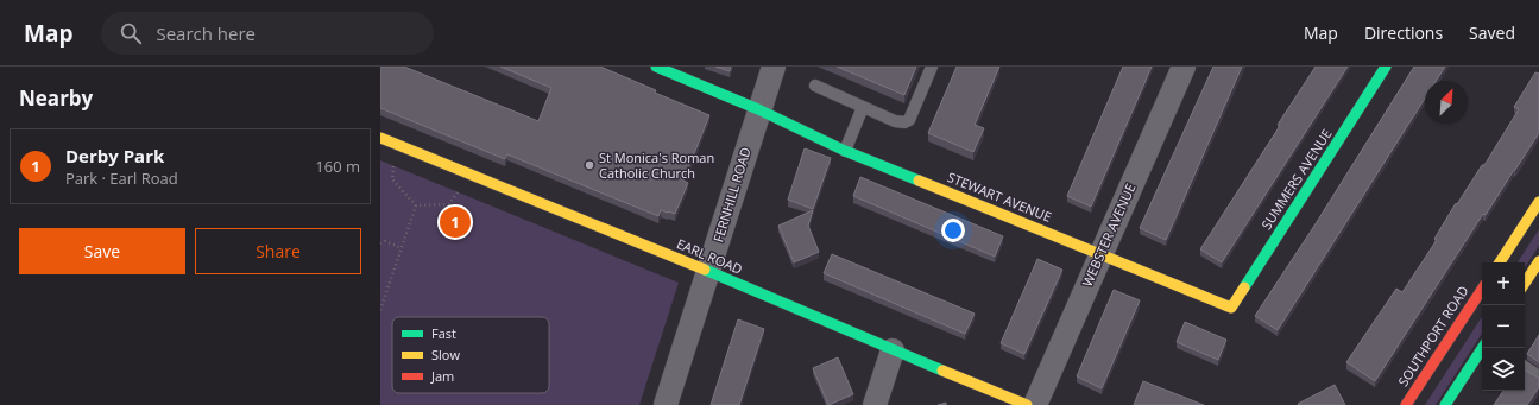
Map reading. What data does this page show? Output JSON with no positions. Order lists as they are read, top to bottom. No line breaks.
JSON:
{"streets":{"street":["SUMMERS AVENUE","FERNHILL ROAD","STEWART AVENUE","WEBSTER AVENUE","EARL ROAD","SOUTHPORT ROAD"]},"crossings":[["SUMMERS AVENUE","STEWART AVENUE"],["FERNHILL ROAD","STEWART AVENUE"],["FERNHILL ROAD","EARL ROAD"],["STEWART AVENUE","WEBSTER AVENUE"]],"places":["St Monica's Roman Catholic Church"],"legend":["Fast","Slow","Jam"],"north":"top right","page":{"header":"Map","search":"Search here","nav":["Map","Directions","Saved"],"heading":"Nearby","list":[{"mark":"1","name":"Derby Park","note":"Park · Earl Road","value":"160 m"}],"pins":"1","buttons":["Save","Share"],"map_buttons":["+","−"]}}
